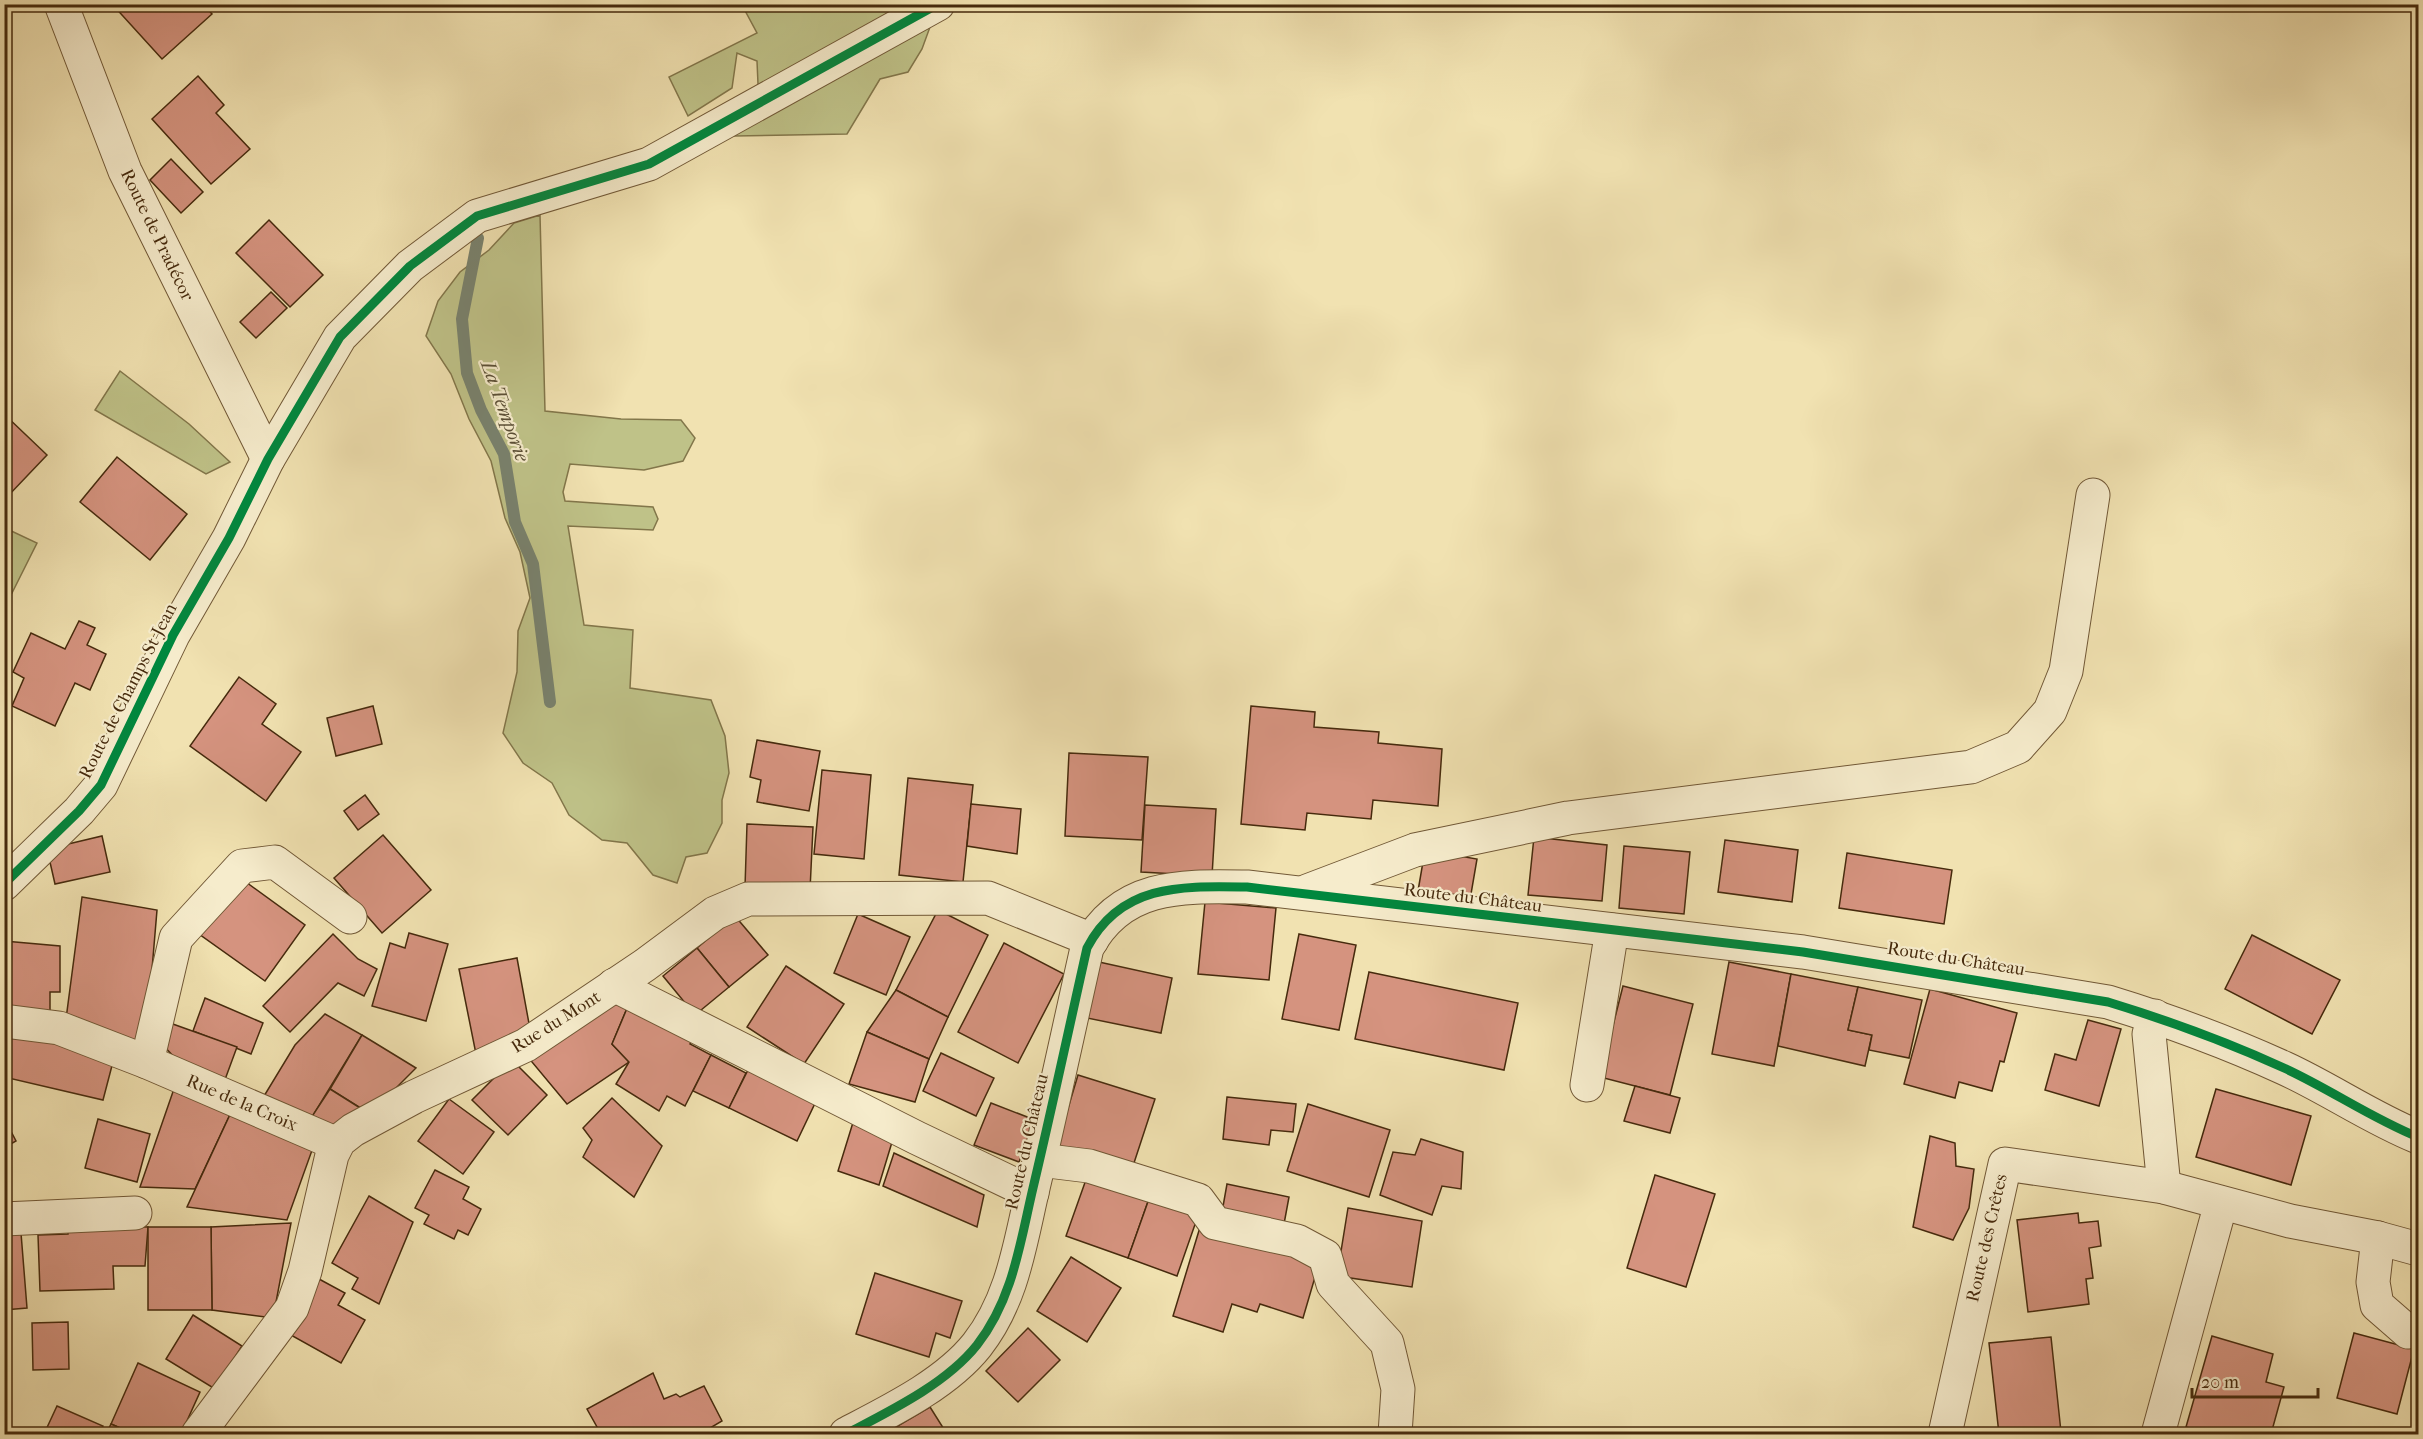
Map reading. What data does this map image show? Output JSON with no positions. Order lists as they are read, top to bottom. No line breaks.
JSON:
{"streets":{"street":["Route de Pradécor","Route de Champs St-Jean","Route du Château","Rue du Mont","Rue de la Croix","Route des Crêtes"]},"crossings":[["Route de Pradécor","Route de Champs St-Jean"],["Route du Château","Rue du Mont"],["Rue du Mont","Rue de la Croix"]],"water":["La Temporie"],"scale_bar":"20 m"}
